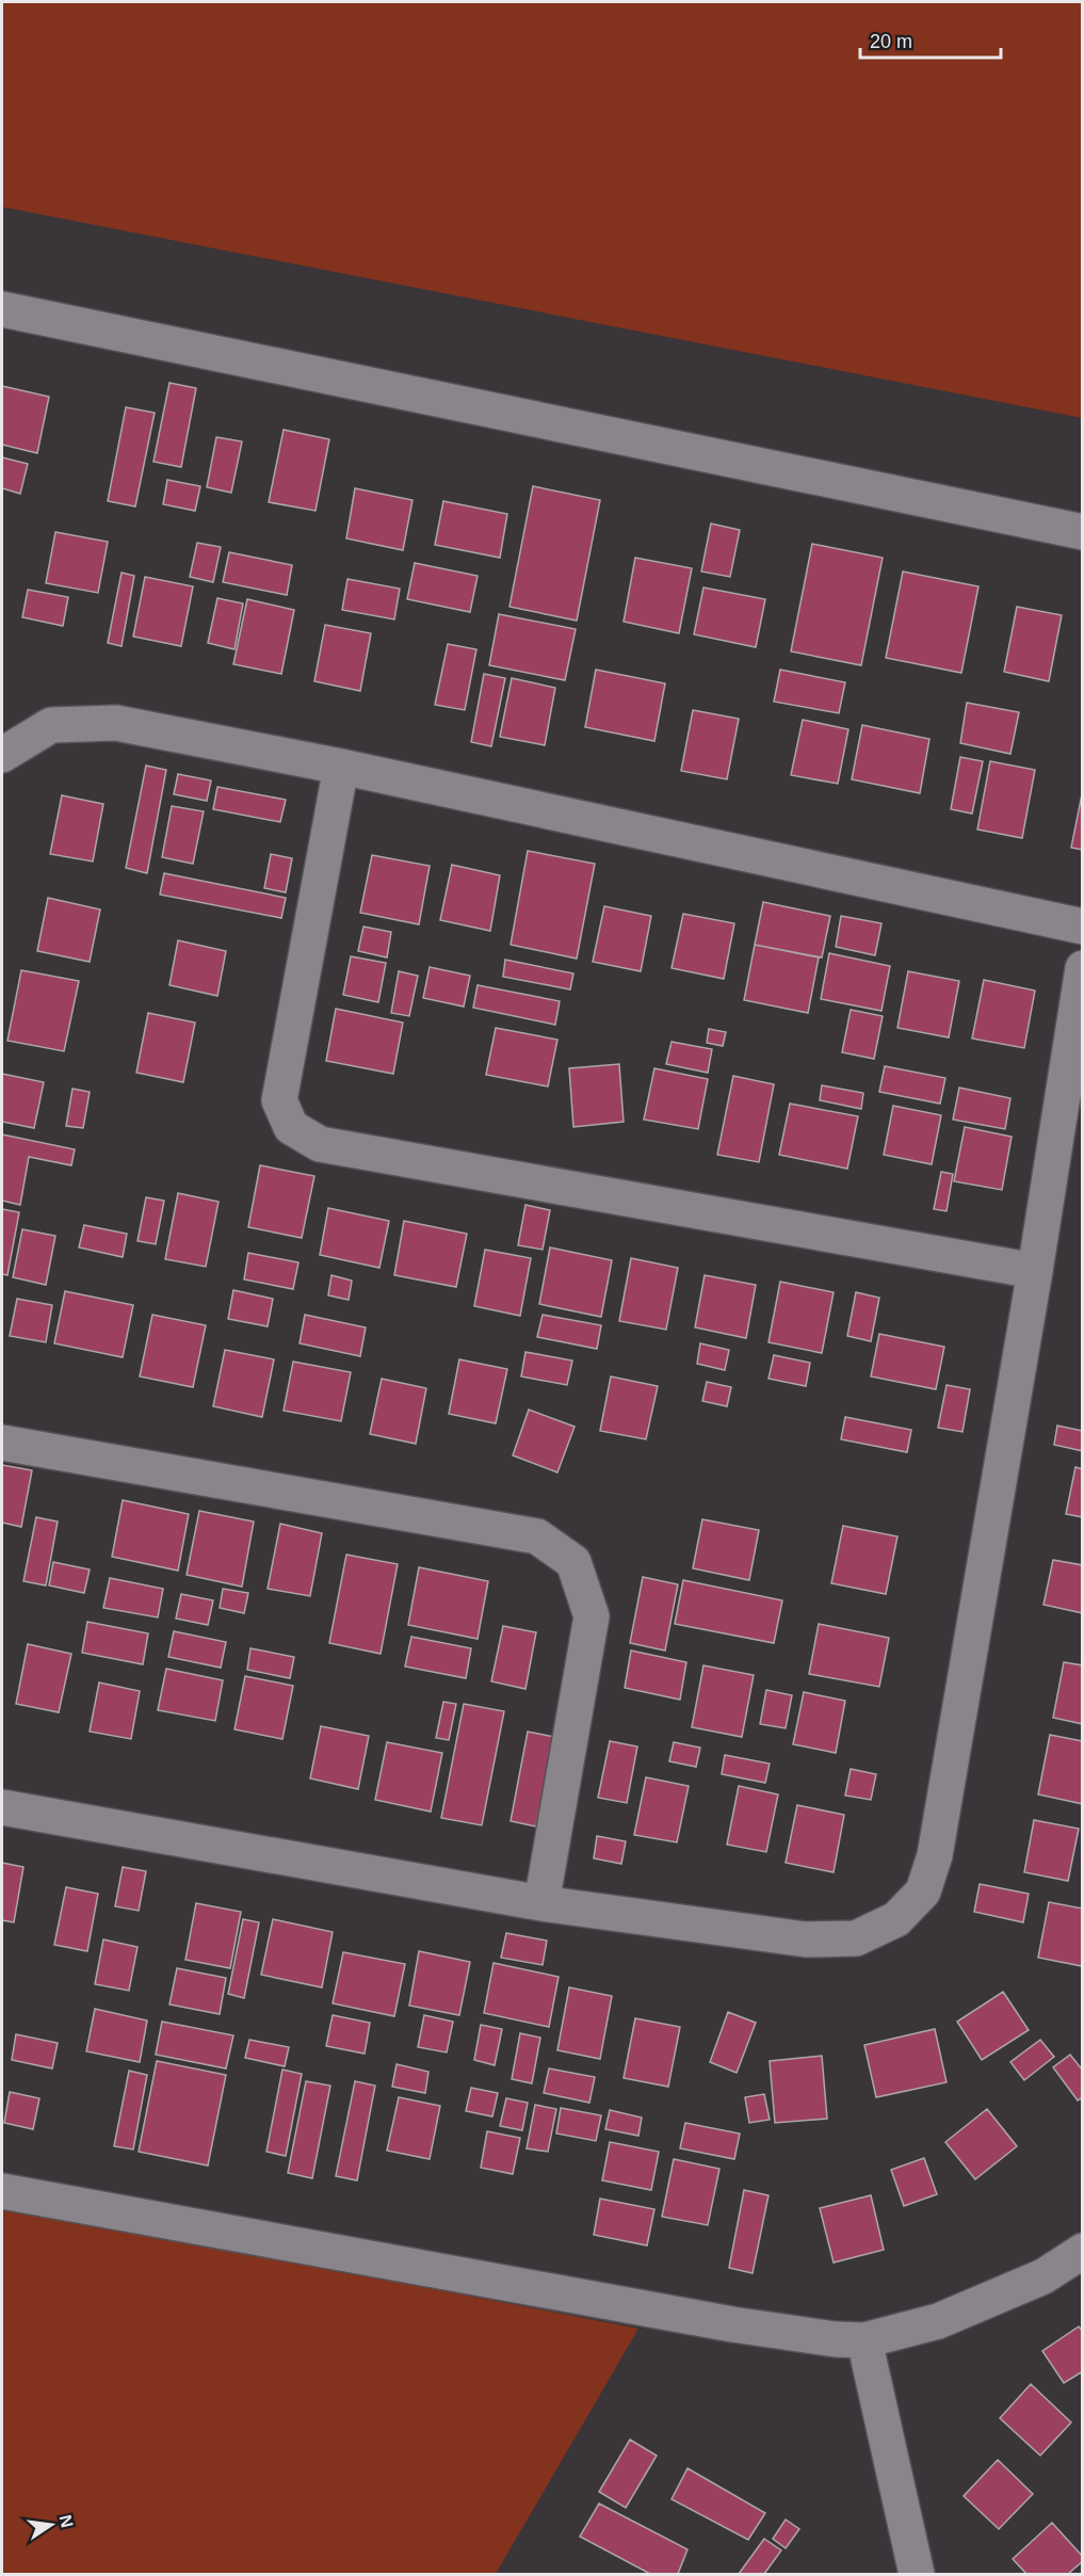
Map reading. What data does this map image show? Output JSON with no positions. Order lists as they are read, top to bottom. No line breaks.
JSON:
{"scale_bar":"20 m","north":"right"}
